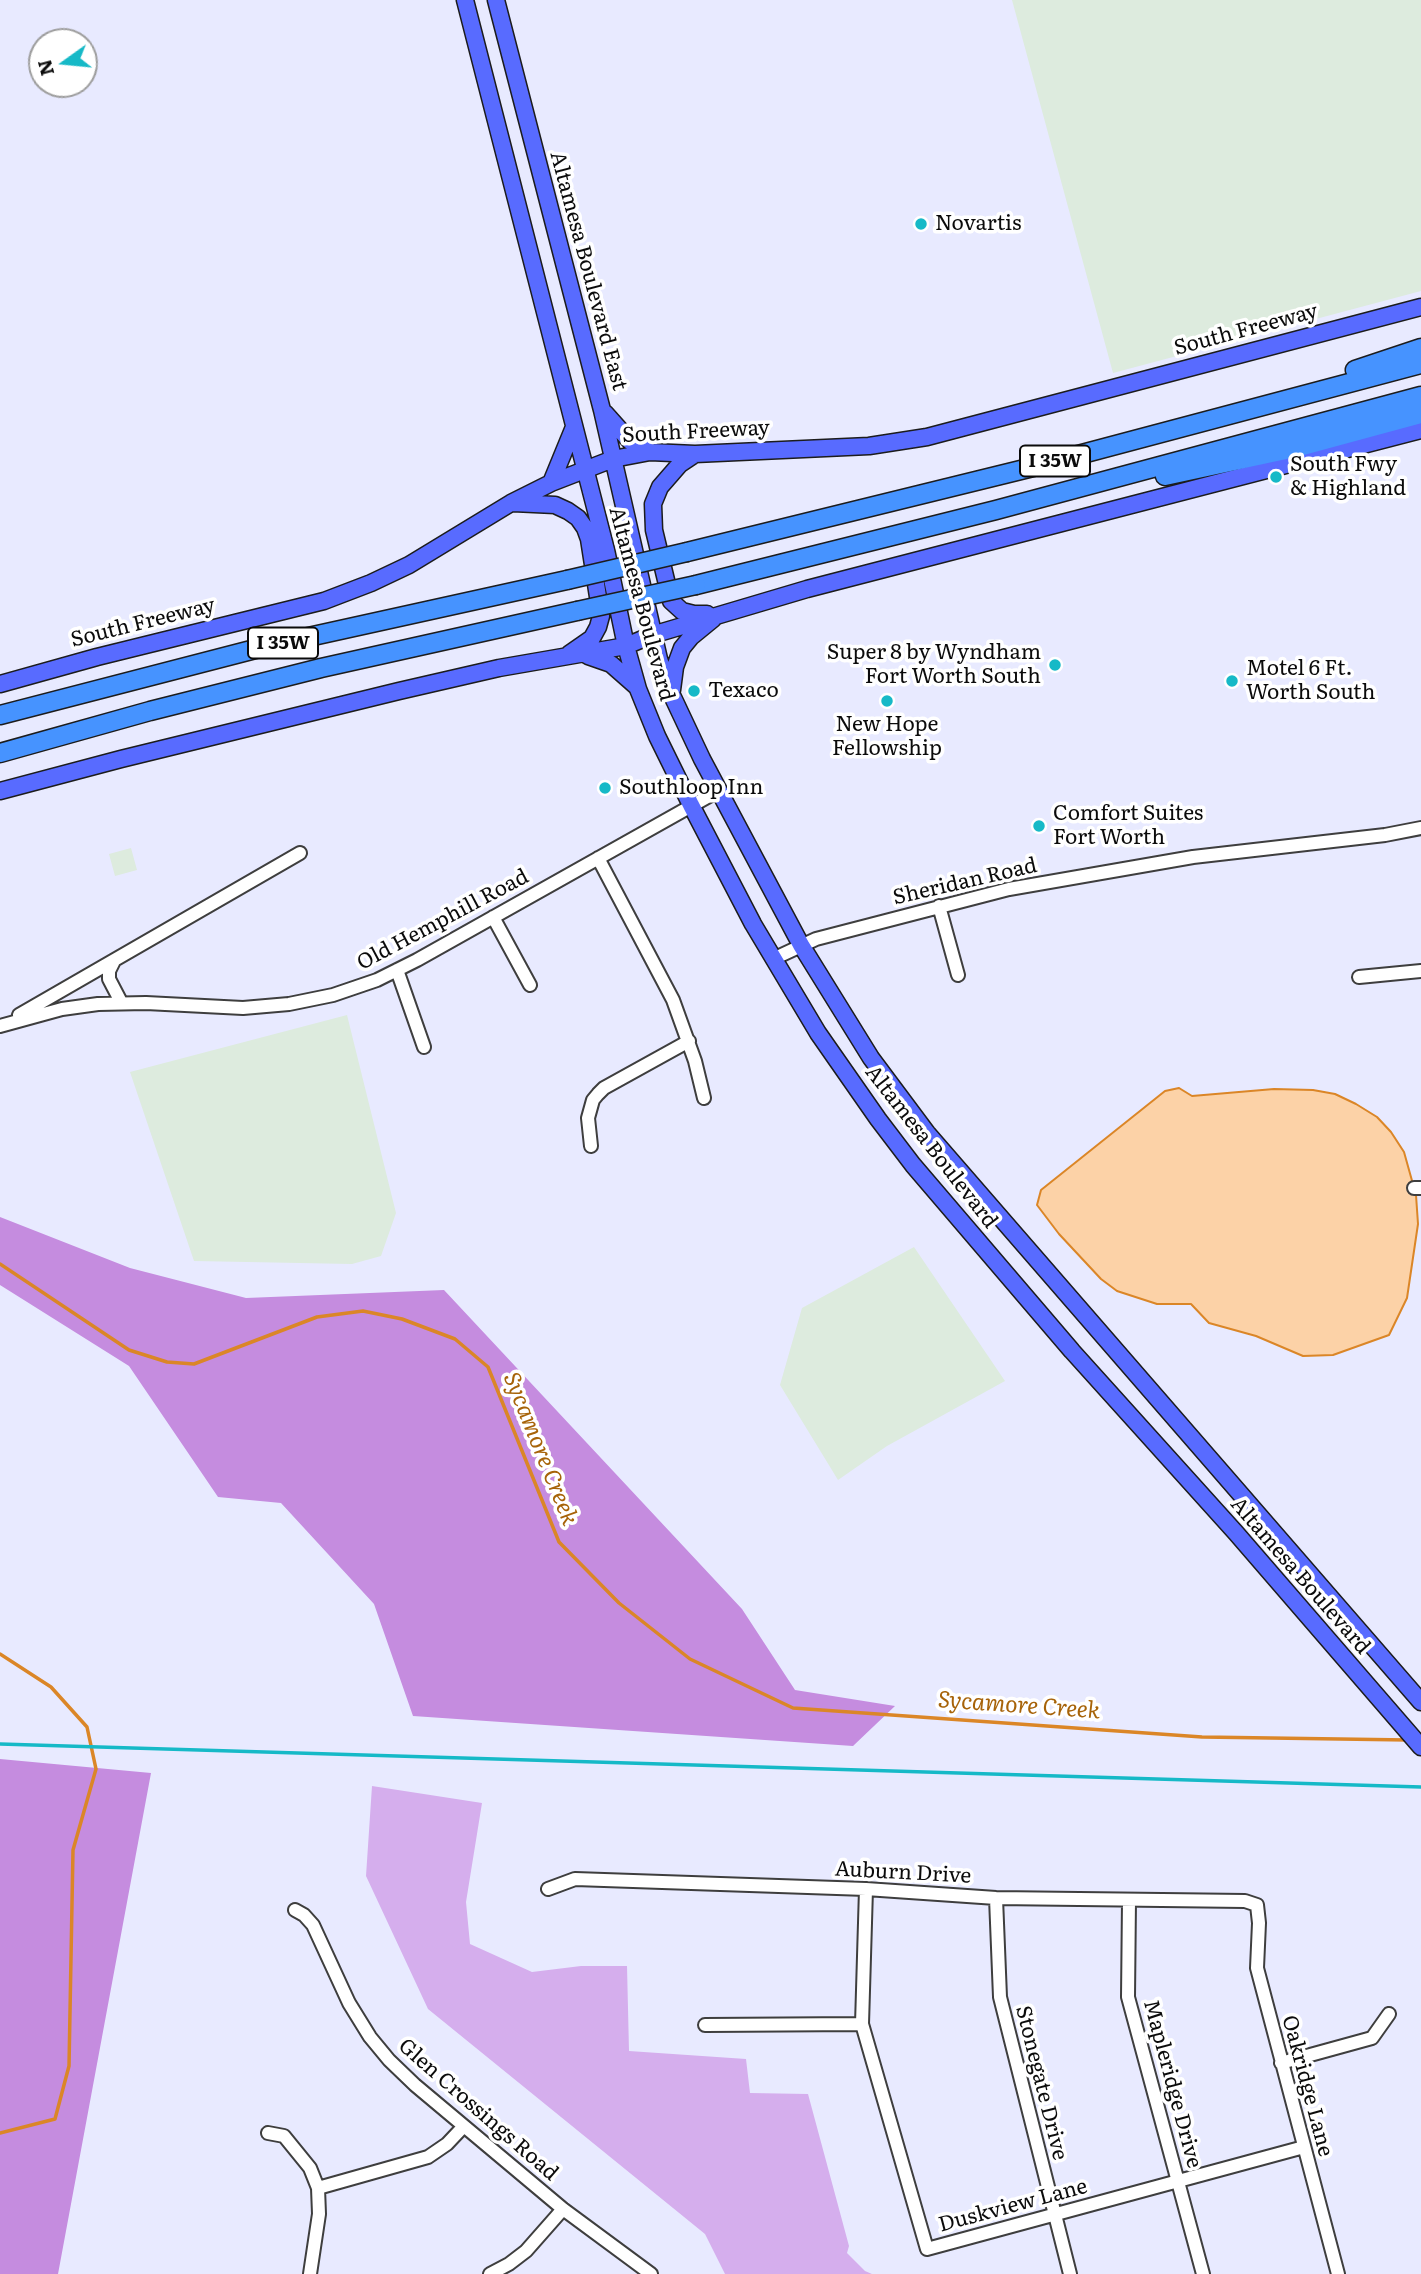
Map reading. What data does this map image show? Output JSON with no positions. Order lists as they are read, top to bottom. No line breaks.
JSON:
{"streets":{"highway":["I 35W"],"main road":["Altamesa Boulevard East","South Freeway","Altamesa Boulevard"],"street":["Sheridan Road","Old Hemphill Road","Auburn Drive","Stonegate Drive","Mapleridge Drive","Oakridge Lane","Glen Crossings Road","Duskview Lane"]},"crossings":[["Altamesa Boulevard East","South Freeway"],["Altamesa Boulevard East","Altamesa Boulevard"],["South Freeway","Altamesa Boulevard"],["Altamesa Boulevard","Sheridan Road"],["Altamesa Boulevard","Old Hemphill Road"],["Auburn Drive","Stonegate Drive"],["Auburn Drive","Mapleridge Drive"],["Auburn Drive","Oakridge Lane"],["Auburn Drive","Duskview Lane"],["Stonegate Drive","Duskview Lane"],["Mapleridge Drive","Duskview Lane"],["Oakridge Lane","Duskview Lane"]],"water":["Sycamore Creek"],"places":["Novartis","South Fwy & Highland","Super 8 by Wyndham Fort Worth South","Motel 6 Ft. Worth South","Texaco","New Hope Fellowship","Southloop Inn","Comfort Suites Fort Worth"],"north":"left"}
